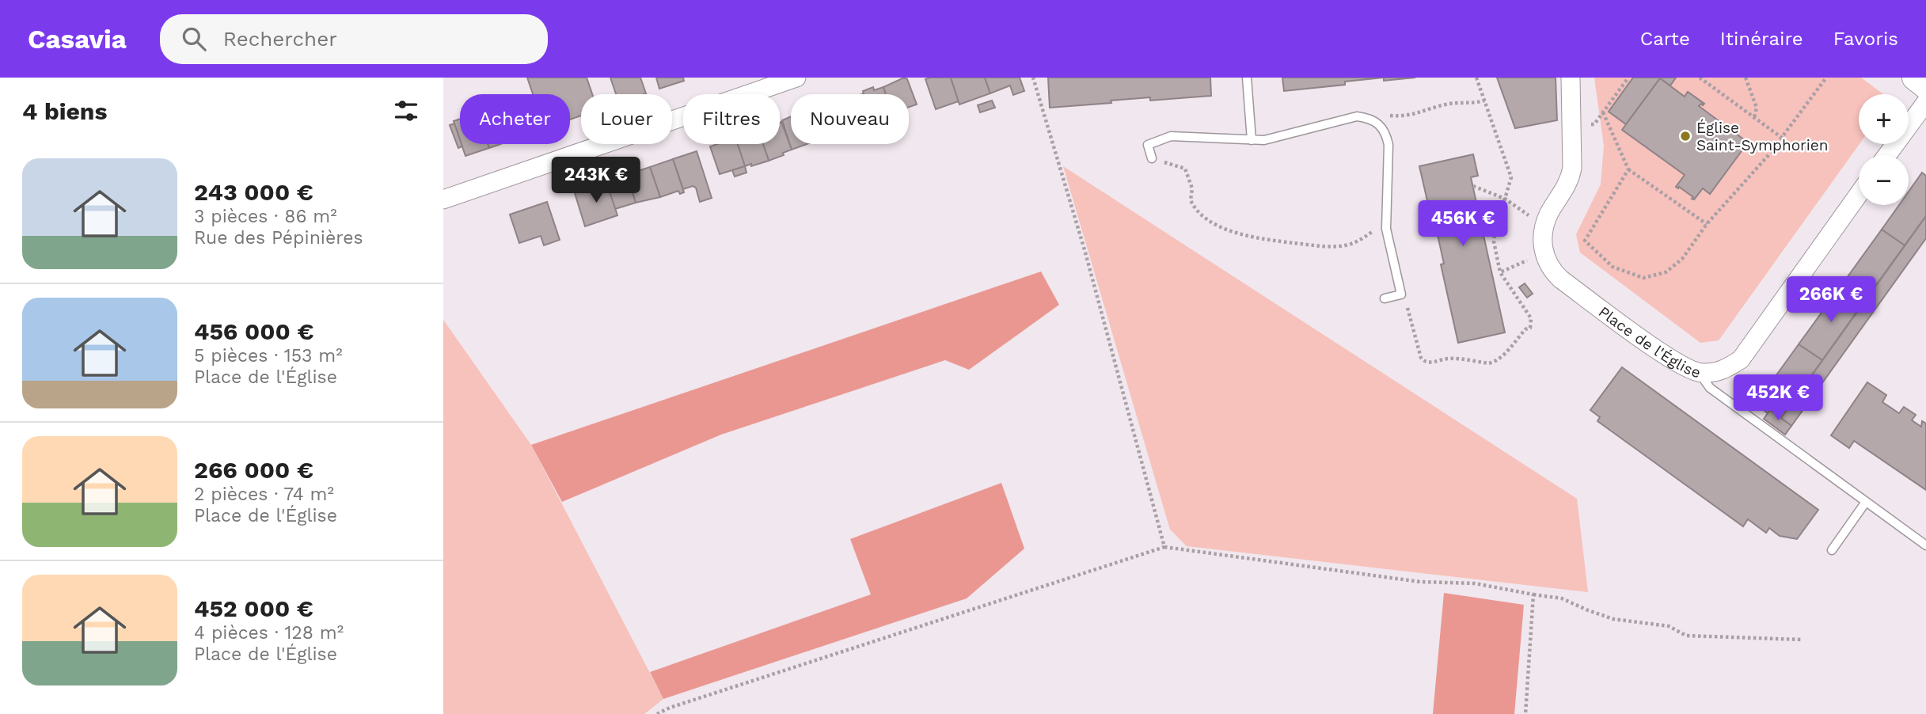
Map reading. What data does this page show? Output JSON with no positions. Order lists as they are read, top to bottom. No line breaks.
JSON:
{"streets":{"street":["Place de l'Église"]},"places":["Église Saint-Symphorien"],"page":{"header":"Casavia","search":"Rechercher","nav":["Carte","Itinéraire","Favoris"],"heading":"4 biens","map_buttons":["+","−"],"chip":["Acheter","Louer","Filtres","Nouveau"],"list":[{"name":"243 000 €","note":"3 pièces · 86 m² · Rue des Pépinières"},{"name":"456 000 €","note":"5 pièces · 153 m² · Place de l'Église"},{"name":"266 000 €","note":"2 pièces · 74 m² · Place de l'Église"},{"name":"452 000 €","note":"4 pièces · 128 m² · Place de l'Église"}],"price":["243K €","456K €","266K €","452K €"]}}
